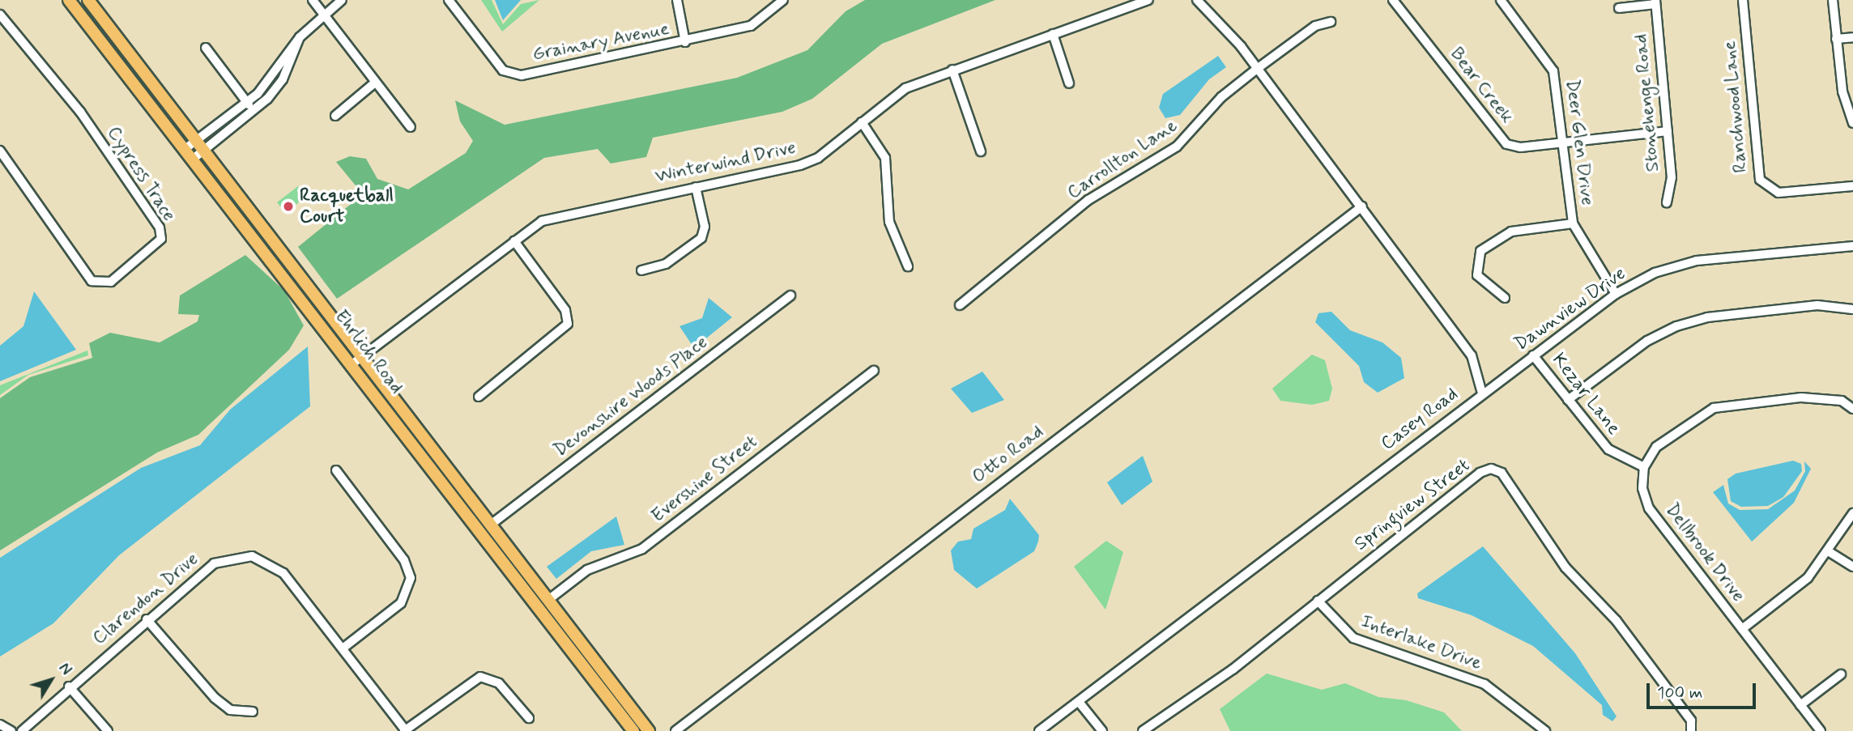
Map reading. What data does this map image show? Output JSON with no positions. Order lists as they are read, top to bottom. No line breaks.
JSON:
{"streets":{"main road":["Ehrlich Road"],"street":["Grainary Avenue","Bear Creek","Stonehenge Road","Ranchwood Lane","Deer Glen Drive","Carrollton Lane","Winterwind Drive","Cypress Trace","Dawnview Drive","Kezar Lane","Devonshire Woods Place","Casey Road","Otto Road","Evershine Street","Springview Street","Dellbrook Drive","Clarendon Drive","Interlake Drive"]},"crossings":[["Bear Creek","Stonehenge Road"],["Bear Creek","Deer Glen Drive"],["Deer Glen Drive","Dawnview Drive"],["Carrollton Lane","Casey Road"],["Winterwind Drive","Ehrlich Road"],["Dawnview Drive","Kezar Lane"],["Dawnview Drive","Casey Road"],["Ehrlich Road","Devonshire Woods Place"],["Ehrlich Road","Evershine Street"],["Kezar Lane","Dellbrook Drive"],["Casey Road","Otto Road"],["Springview Street","Interlake Drive"]],"places":["Racquetball Court"],"scale_bar":"100 m","north":"top right"}
